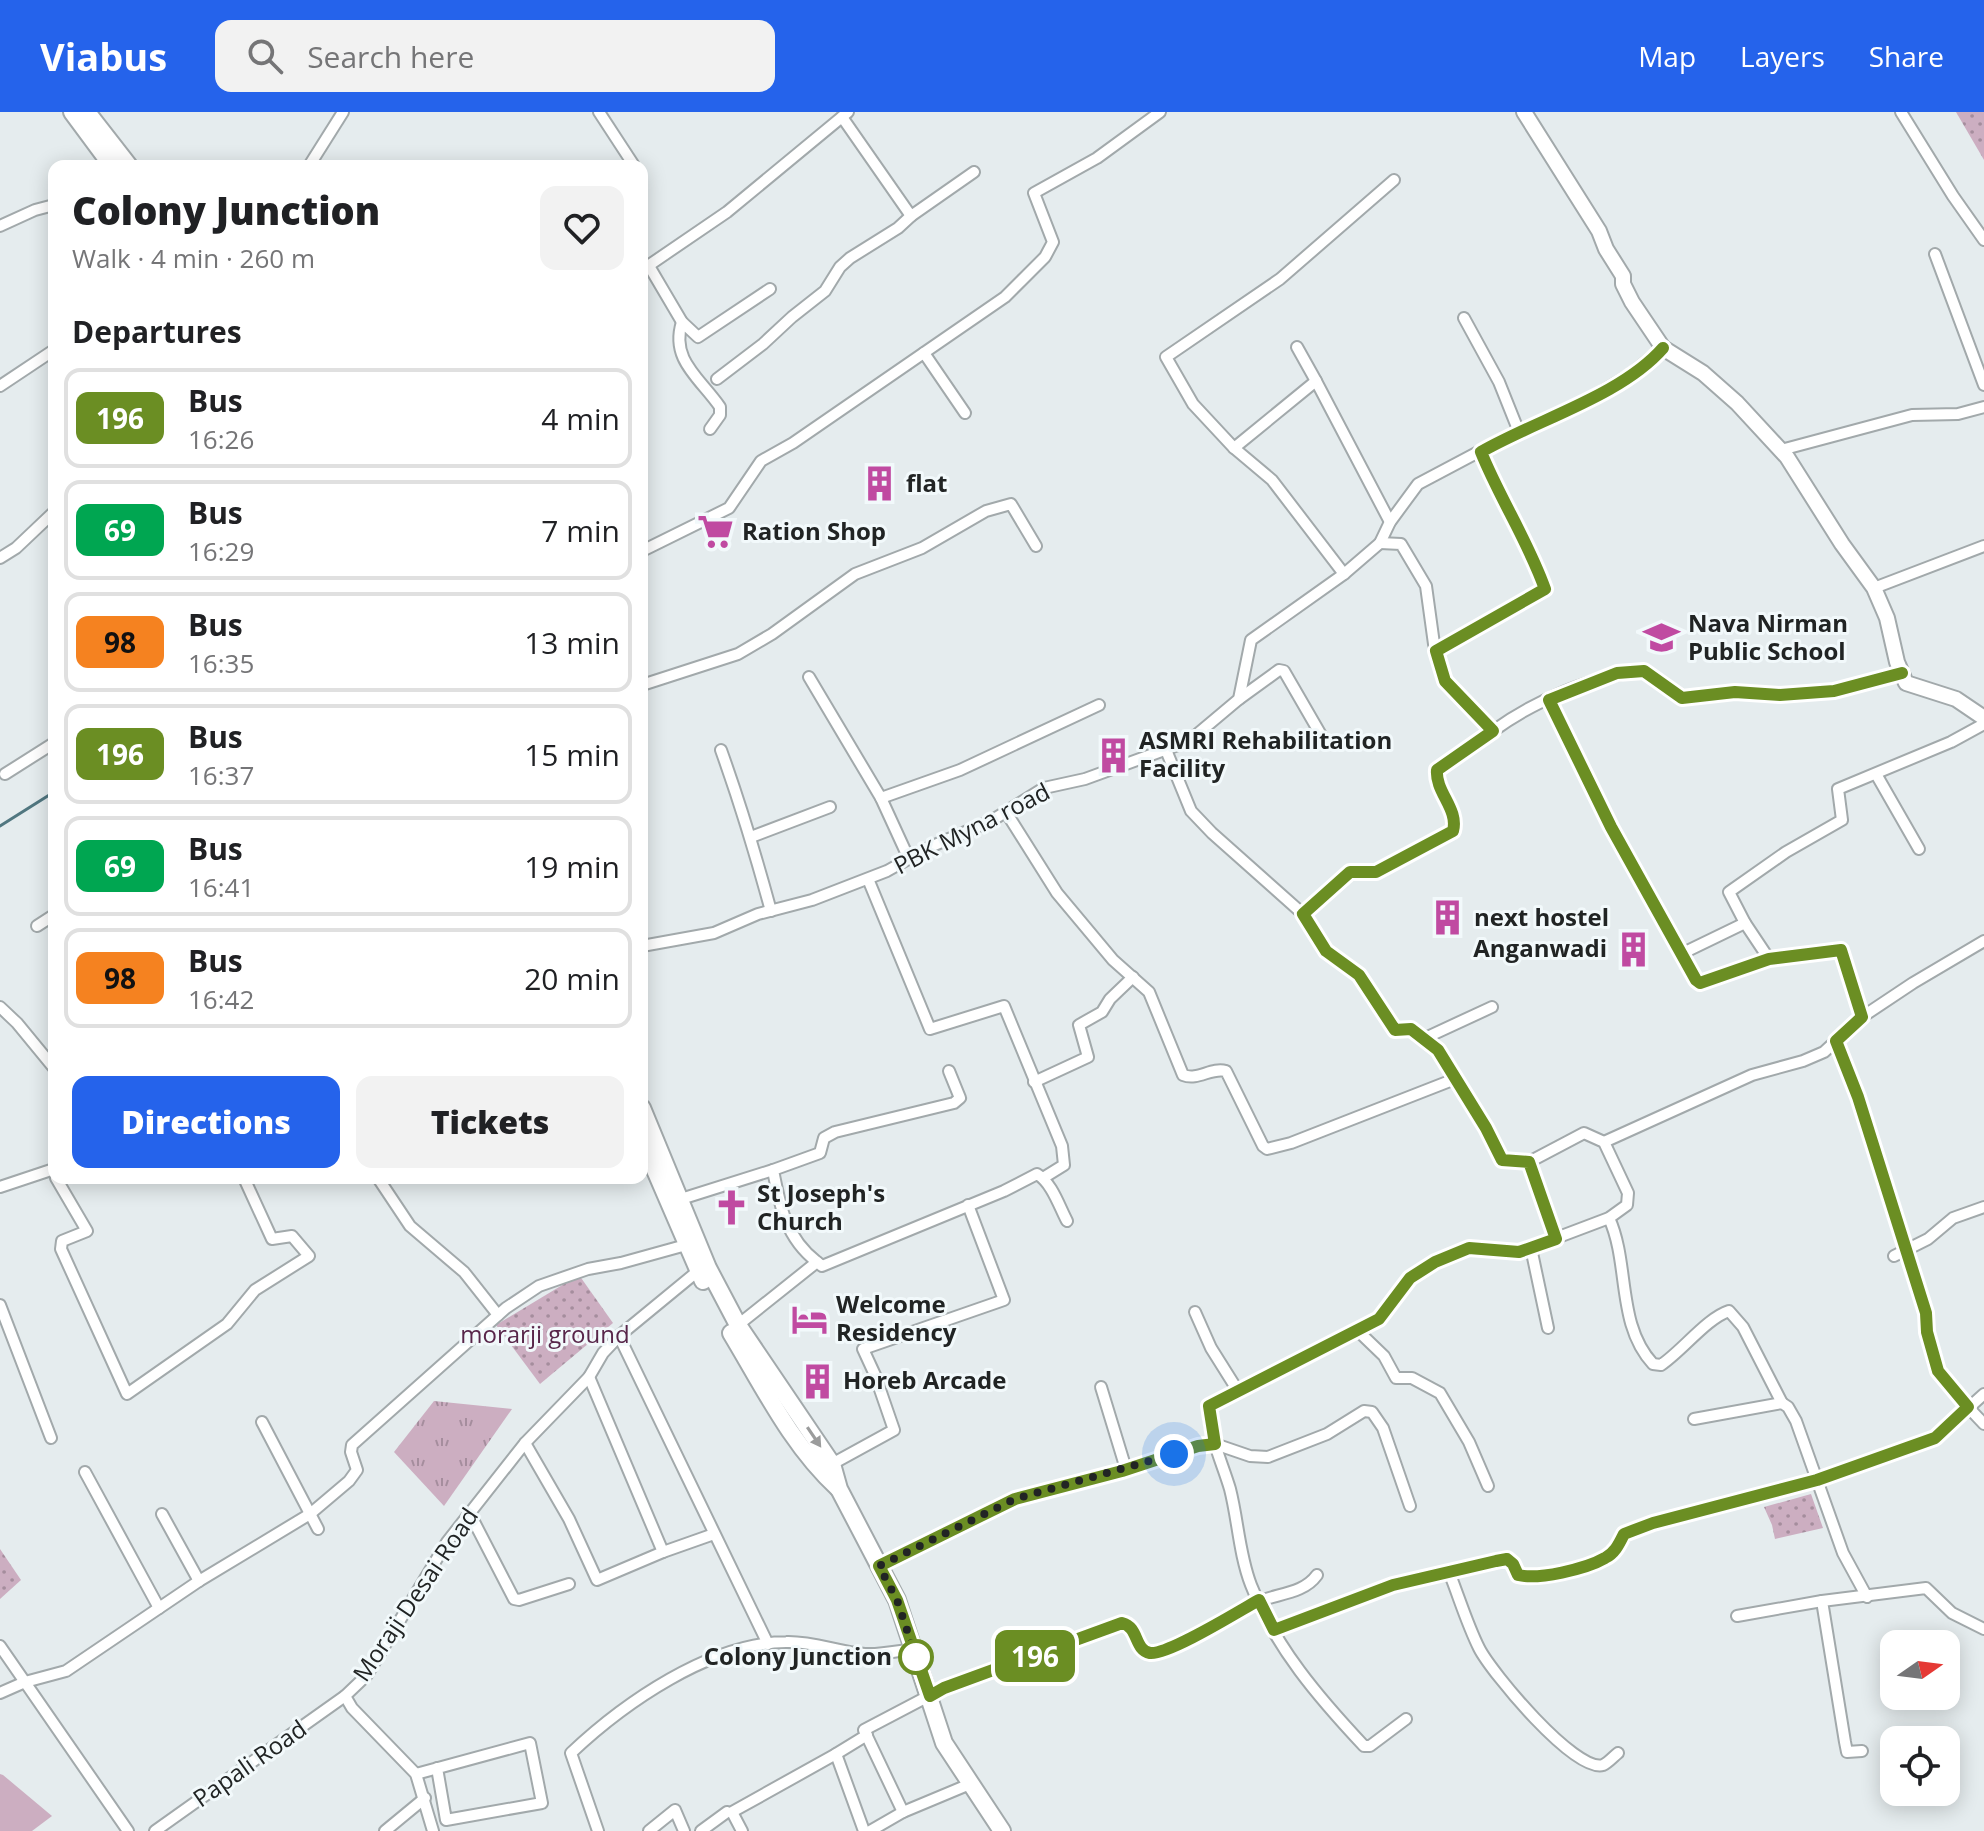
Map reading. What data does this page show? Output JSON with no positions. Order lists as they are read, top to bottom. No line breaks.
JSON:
{"streets":{"street":["PBK Myna road","Moraji Desai Road","Papali Road"]},"crossings":[["Moraji Desai Road","Papali Road"]],"parks":["morarji ground"],"places":{"building":["flat","ASMRI Rehabilitation Facility","next hostel","Anganwadi","Horeb Arcade"],"supermarket":["Ration Shop"],"school or university":["Nava Nirman Public School"],"church":["St Joseph's Church"],"hotel":["Welcome Residency"],"other":["Colony Junction"]},"lines":["bus line 196"],"north":"right","page":{"header":"Viabus","search":"Search here","nav":["Map","Layers","Share"],"on_map":"196","heading":[["Colony Junction","Walk · 4 min · 260 m"],"Departures"],"list":[{"mark":"196","name":"Bus","note":"16:26","value":"4 min"},{"mark":"69","name":"Bus","note":"16:29","value":"7 min"},{"mark":"98","name":"Bus","note":"16:35","value":"13 min"},{"mark":"196","name":"Bus","note":"16:37","value":"15 min"},{"mark":"69","name":"Bus","note":"16:41","value":"19 min"},{"mark":"98","name":"Bus","note":"16:42","value":"20 min"}],"buttons":["Directions","Tickets"]}}
